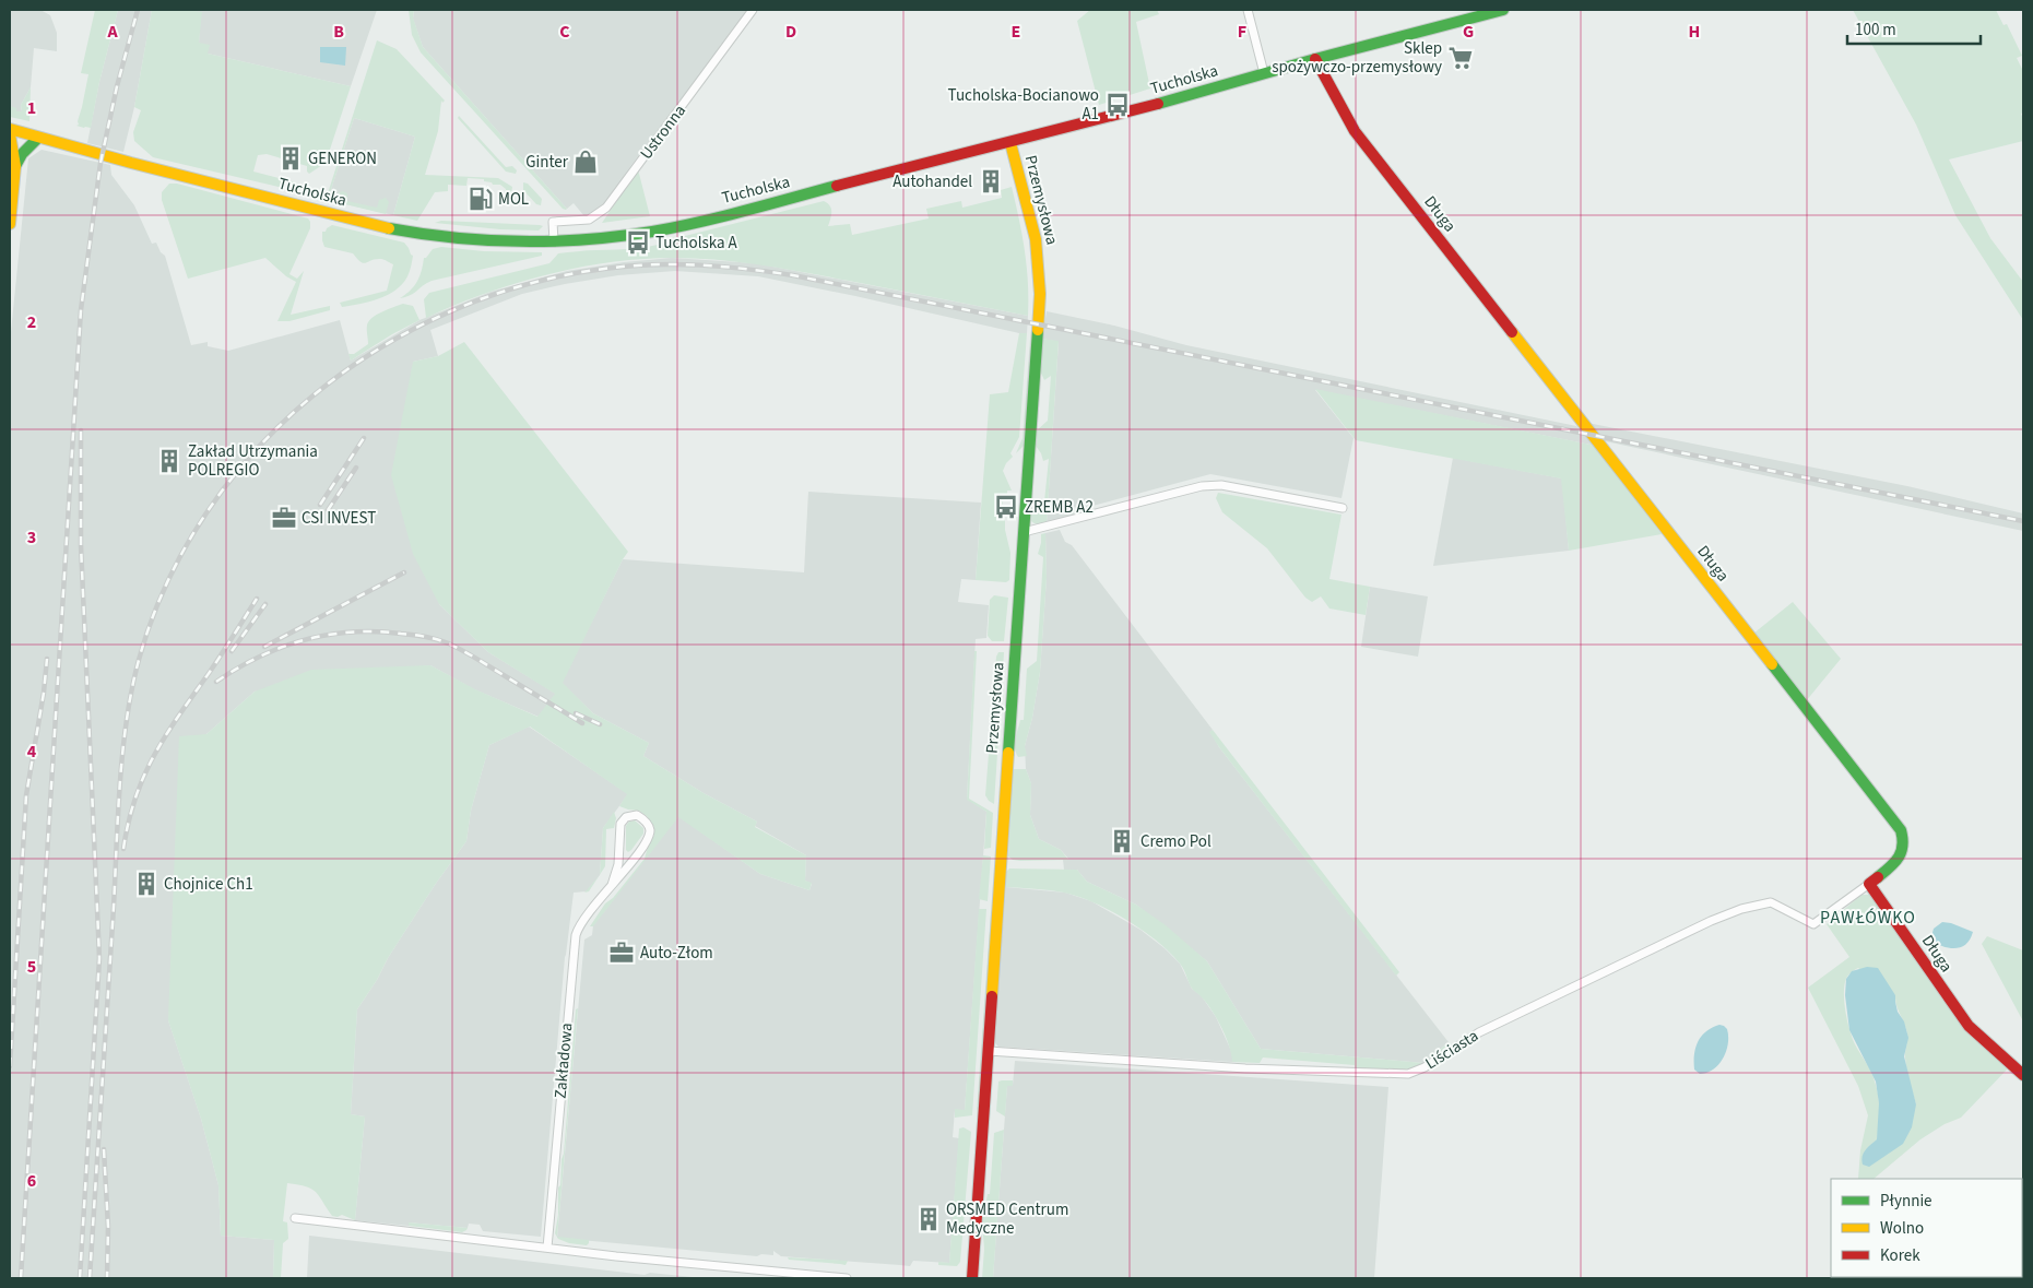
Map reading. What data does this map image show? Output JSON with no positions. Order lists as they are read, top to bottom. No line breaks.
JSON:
{"streets":{"street":["Tucholska","Ustronna","Przemysłowa","Długa","Liściasta","Zakładowa"]},"crossings":[["Tucholska","Ustronna"],["Tucholska","Przemysłowa"],["Tucholska","Długa"],["Przemysłowa","Liściasta"],["Długa","Liściasta"]],"districts":["PAWŁÓWKO"],"places":{"supermarket":["Sklep spożywczo-przemysłowy"],"bus stop":["Tucholska-Bocianowo A1","Tucholska A","ZREMB A2"],"building":["GENERON","Autohandel","Zakład Utrzymania POLREGIO","Cremo Pol","Chojnice Ch1","ORSMED Centrum Medyczne"],"shop":["Ginter"],"fuel station":["MOL"],"office":["CSI INVEST","Auto-Złom"]},"legend":["Płynnie","Wolno","Korek"],"scale_bar":"100 m","grid":{"columns":["A","B","C","D","E","F","G","H"],"rows":["1","2","3","4","5","6"]}}
